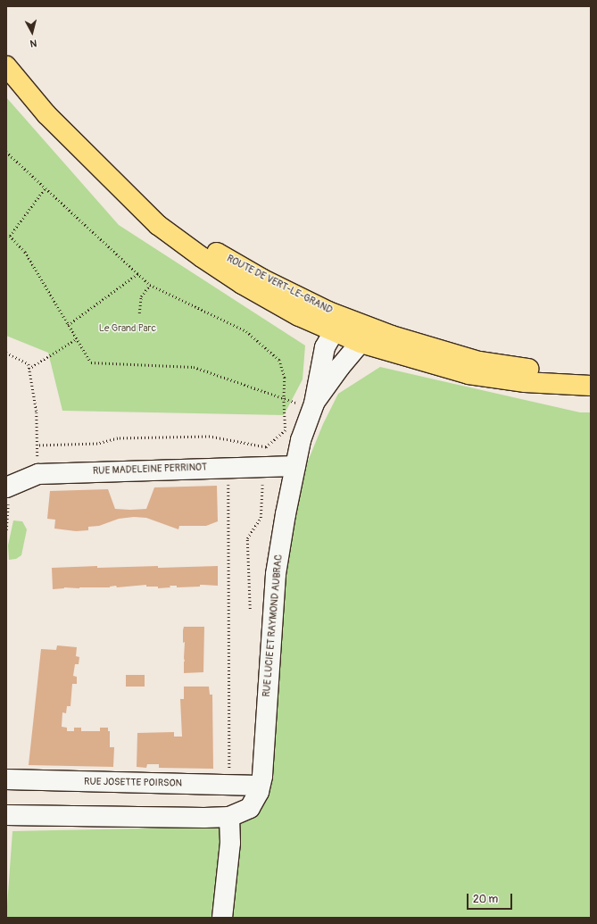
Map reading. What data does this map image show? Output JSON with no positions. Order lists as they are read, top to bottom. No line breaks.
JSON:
{"streets":{"main road":["ROUTE DE VERT-LE-GRAND"],"street":["RUE MADELEINE PERRINOT","RUE LUCIE ET RAYMOND AUBRAC","RUE JOSETTE POIRSON"]},"crossings":[["ROUTE DE VERT-LE-GRAND","RUE LUCIE ET RAYMOND AUBRAC"],["RUE MADELEINE PERRINOT","RUE LUCIE ET RAYMOND AUBRAC"],["RUE LUCIE ET RAYMOND AUBRAC","RUE JOSETTE POIRSON"]],"parks":["Le Grand Parc"],"scale_bar":"20 m","north":"bottom"}
